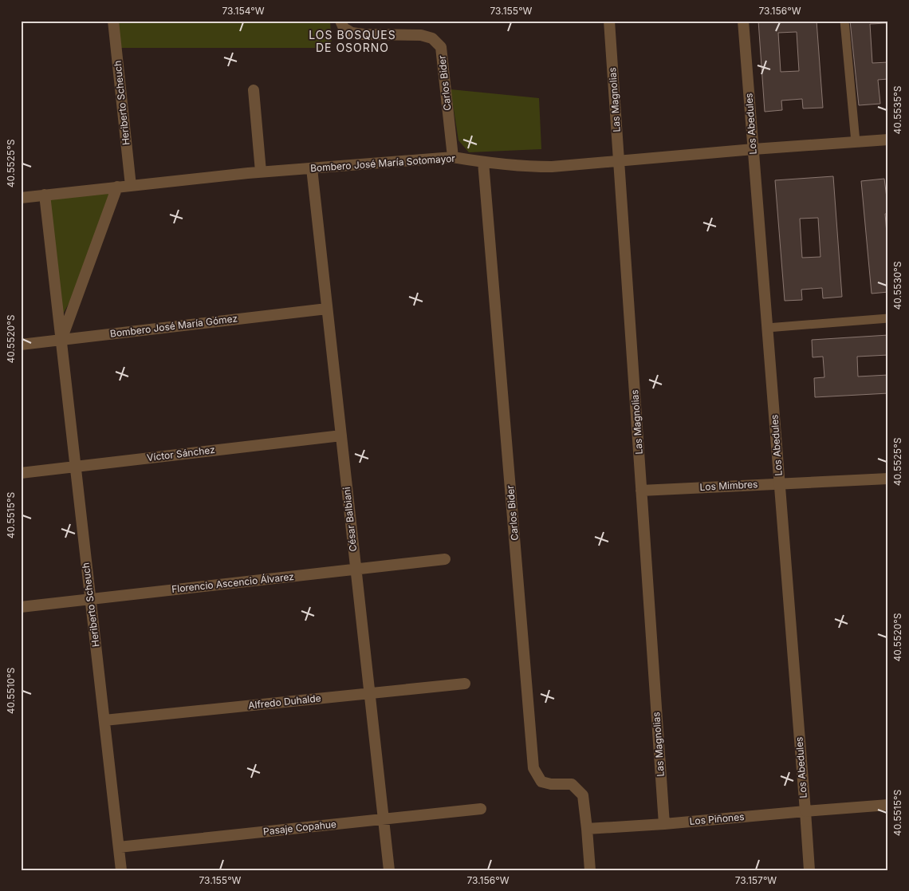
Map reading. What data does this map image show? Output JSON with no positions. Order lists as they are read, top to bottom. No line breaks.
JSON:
{"streets":{"street":["Carlos Bider","Las Magnolias","Heriberto Scheuch","Los Abedules","Bombero José María Sotomayor","Bombero José María Gómez","Víctor Sánchez","Los Mimbres","César Balbiani","Florencio Ascencio Álvarez","Alfredo Duhalde","Los Piñones","Pasaje Copahue"]},"crossings":[["Carlos Bider","Bombero José María Sotomayor"],["Carlos Bider","Los Piñones"],["Las Magnolias","Bombero José María Sotomayor"],["Las Magnolias","Los Mimbres"],["Las Magnolias","Los Piñones"],["Heriberto Scheuch","Bombero José María Sotomayor"],["Heriberto Scheuch","Bombero José María Gómez"],["Heriberto Scheuch","Víctor Sánchez"],["Heriberto Scheuch","Florencio Ascencio Álvarez"],["Heriberto Scheuch","Alfredo Duhalde"],["Heriberto Scheuch","Pasaje Copahue"],["Los Abedules","Bombero José María Sotomayor"],["Los Abedules","Los Mimbres"],["Los Abedules","Los Piñones"],["Bombero José María Sotomayor","César Balbiani"],["Bombero José María Gómez","César Balbiani"],["Víctor Sánchez","César Balbiani"],["César Balbiani","Florencio Ascencio Álvarez"],["César Balbiani","Alfredo Duhalde"],["César Balbiani","Pasaje Copahue"]],"districts":["LOS BOSQUES DE OSORNO"],"coordinates":["73.154°W","73.155°W","73.156°W","40.5535°S","40.5525°S","40.5530°S","40.5520°S","40.5515°S","40.5510°S","73.157°W"]}
